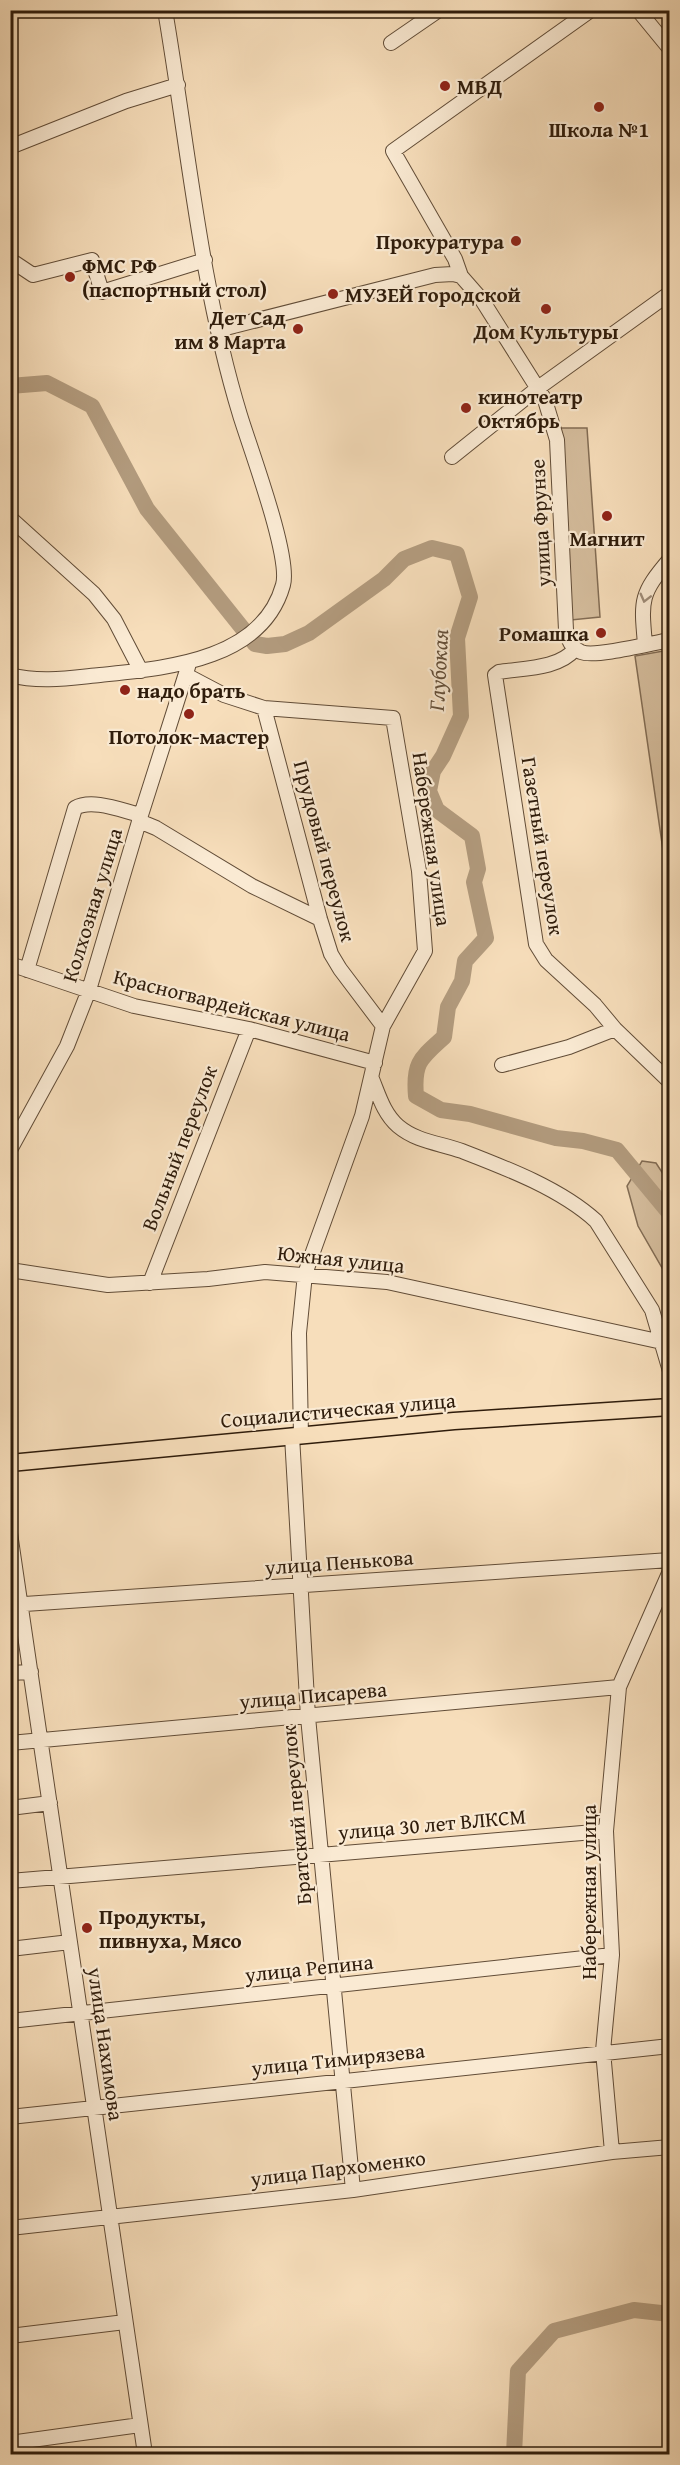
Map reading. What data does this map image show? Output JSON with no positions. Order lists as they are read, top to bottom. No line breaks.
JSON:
{"streets":{"main road":["Социалистическая улица"],"street":["улица Фрунзе","Набережная улица","Газетный переулок","Прудовый переулок","Колхозная улица","Красногвардейская улица","Вольный переулок","Южная улица","улица Пенькова","улица Писарева","Братский переулок","улица 30 лет ВЛКСМ","улица Репина","улица Нахимова","улица Тимирязева","улица Пархоменко"]},"crossings":[["улица Фрунзе","Газетный переулок"],["Набережная улица","Прудовый переулок"],["Набережная улица","Красногвардейская улица"],["Набережная улица","улица Писарева"],["Набережная улица","Братский переулок"],["Набережная улица","улица 30 лет ВЛКСМ"],["Набережная улица","улица Репина"],["Набережная улица","улица Тимирязева"],["Набережная улица","улица Пархоменко"],["Колхозная улица","Красногвардейская улица"],["Красногвардейская улица","Вольный переулок"],["Красногвардейская улица","Братский переулок"],["Вольный переулок","Южная улица"],["Южная улица","Братский переулок"],["Социалистическая улица","Братский переулок"],["улица Пенькова","Братский переулок"],["улица Пенькова","улица Нахимова"],["улица Писарева","Братский переулок"],["улица Писарева","улица Нахимова"],["Братский переулок","улица 30 лет ВЛКСМ"],["Братский переулок","улица Репина"],["Братский переулок","улица Тимирязева"],["Братский переулок","улица Пархоменко"],["улица 30 лет ВЛКСМ","улица Нахимова"],["улица Репина","улица Нахимова"],["улица Нахимова","улица Тимирязева"],["улица Нахимова","улица Пархоменко"]],"water":["Глубокая"],"places":["МВД","Школа №1","Прокуратура","ФМС РФ (паспортный стол)","МУЗЕЙ городской","Дом Культуры","Дет Сад им 8 Марта","кинотеатр Октябрь","Магнит","Ромашка","надо брать","Потолок-мастер","Продукты, пивнуха, Мясо"]}
